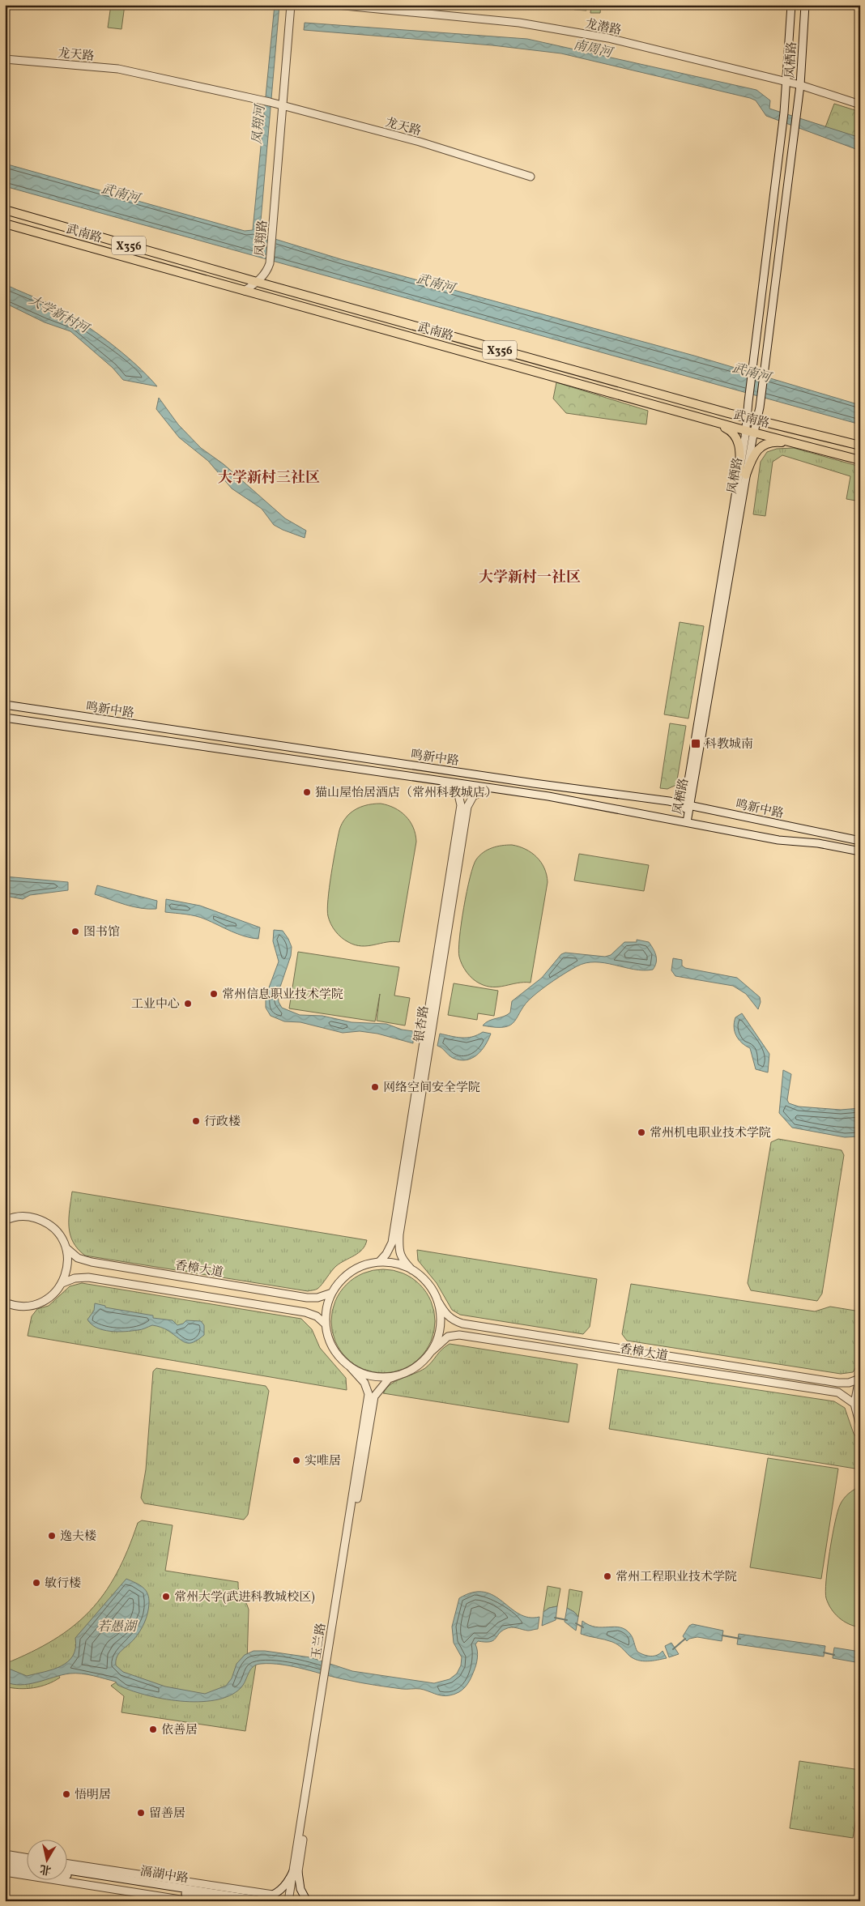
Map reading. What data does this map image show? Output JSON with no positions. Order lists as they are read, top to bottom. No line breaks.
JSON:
{"streets":{"main road":["武南路","X356"],"street":["龙潜路","龙天路","凤栖路","凤翔路","鸣新中路","银杏路","香樟大道","玉兰路","滆湖中路"]},"crossings":[["龙潜路","凤栖路"],["龙天路","凤翔路"],["凤栖路","武南路"],["凤栖路","鸣新中路"],["武南路","凤翔路"],["鸣新中路","银杏路"],["银杏路","香樟大道"],["银杏路","玉兰路"],["香樟大道","玉兰路"]],"districts":["大学新村三社区","大学新村一社区"],"water":["南周河","凤翔河","武南河","大学新村河","若愚湖"],"places":{"transit":["科教城南"],"other":["猫山屋怡居酒店（常州科教城店）","图书馆","常州信息职业技术学院","工业中心","网络空间安全学院","行政楼","常州机电职业技术学院","实唯居","逸夫楼","常州工程职业技术学院","敏行楼","常州大学(武进科教城校区)","依善居","悟明居","留善居"]},"north":"bottom"}
